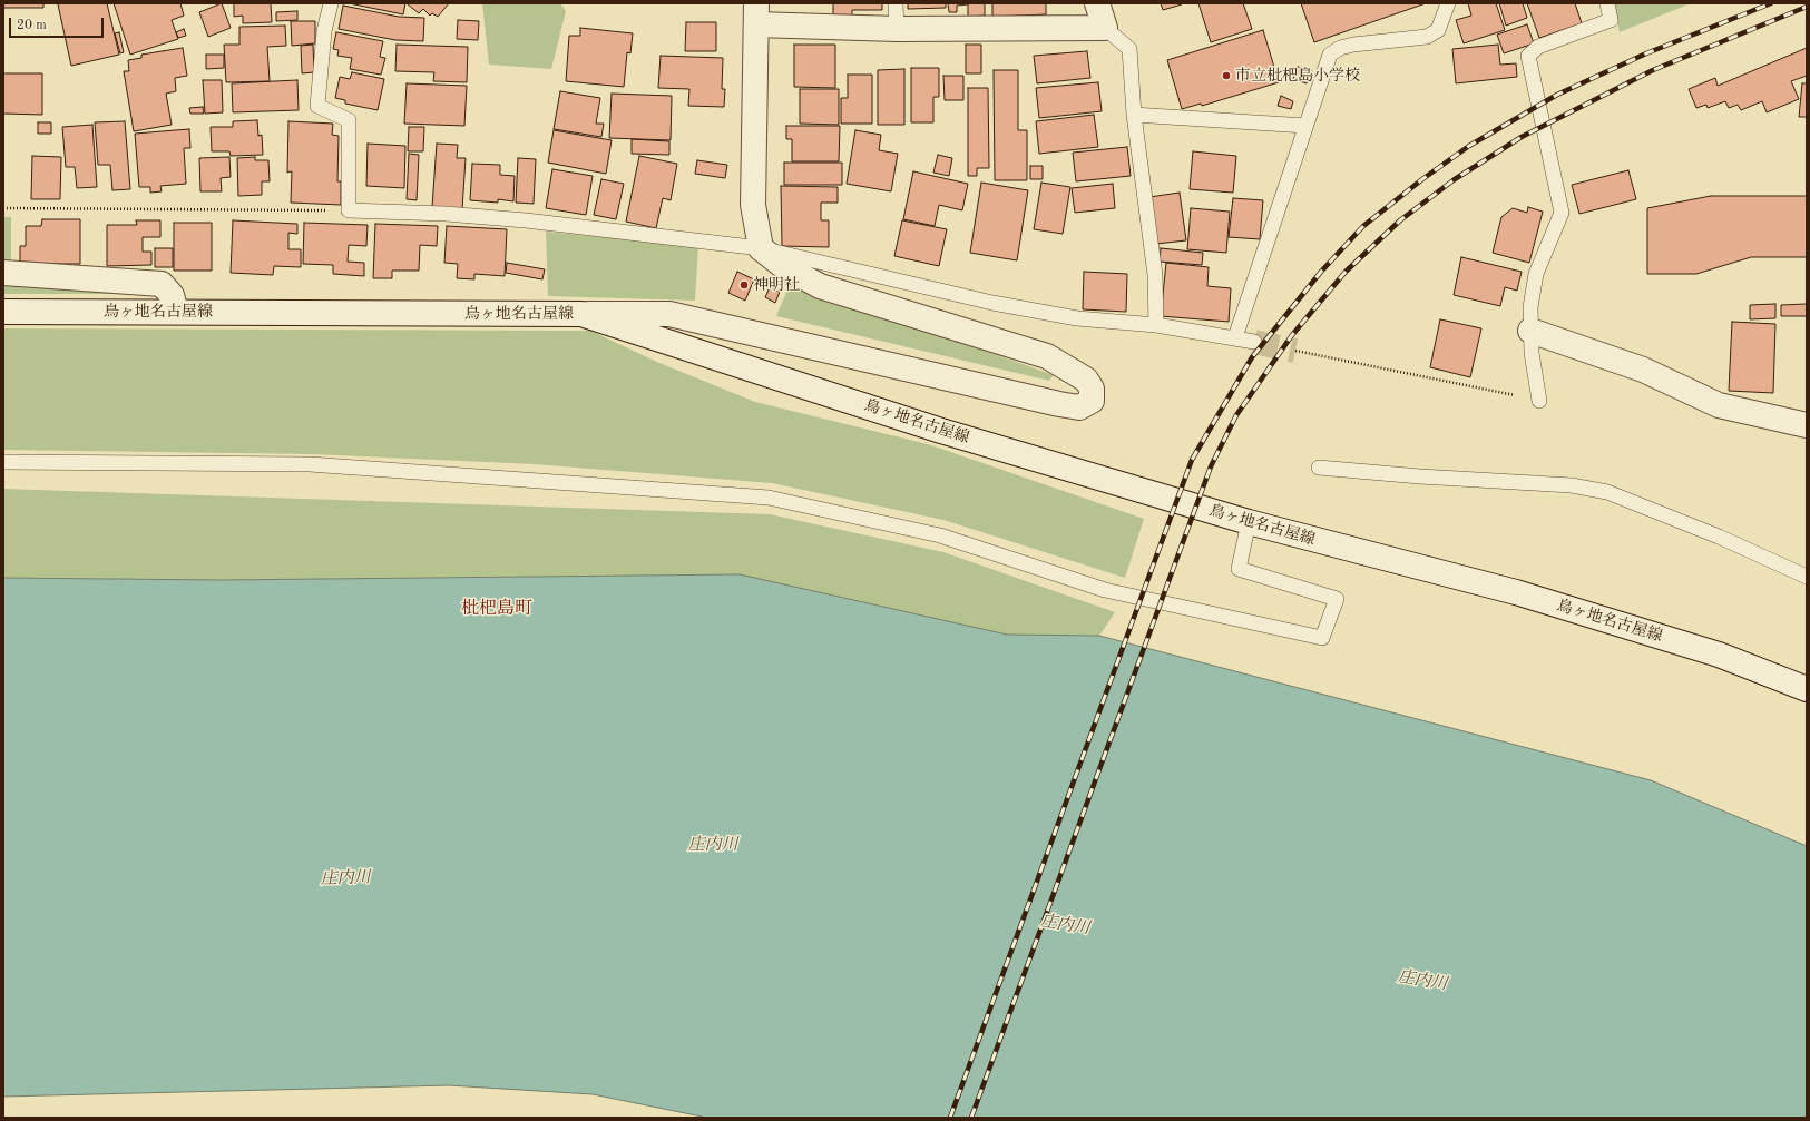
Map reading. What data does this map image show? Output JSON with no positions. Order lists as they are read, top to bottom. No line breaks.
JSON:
{"streets":{"street":["鳥ヶ地名古屋線"]},"districts":["枇杷島町"],"water":["庄内川"],"places":["市立枇杷島小学校","神明社"],"scale_bar":"20 m"}
